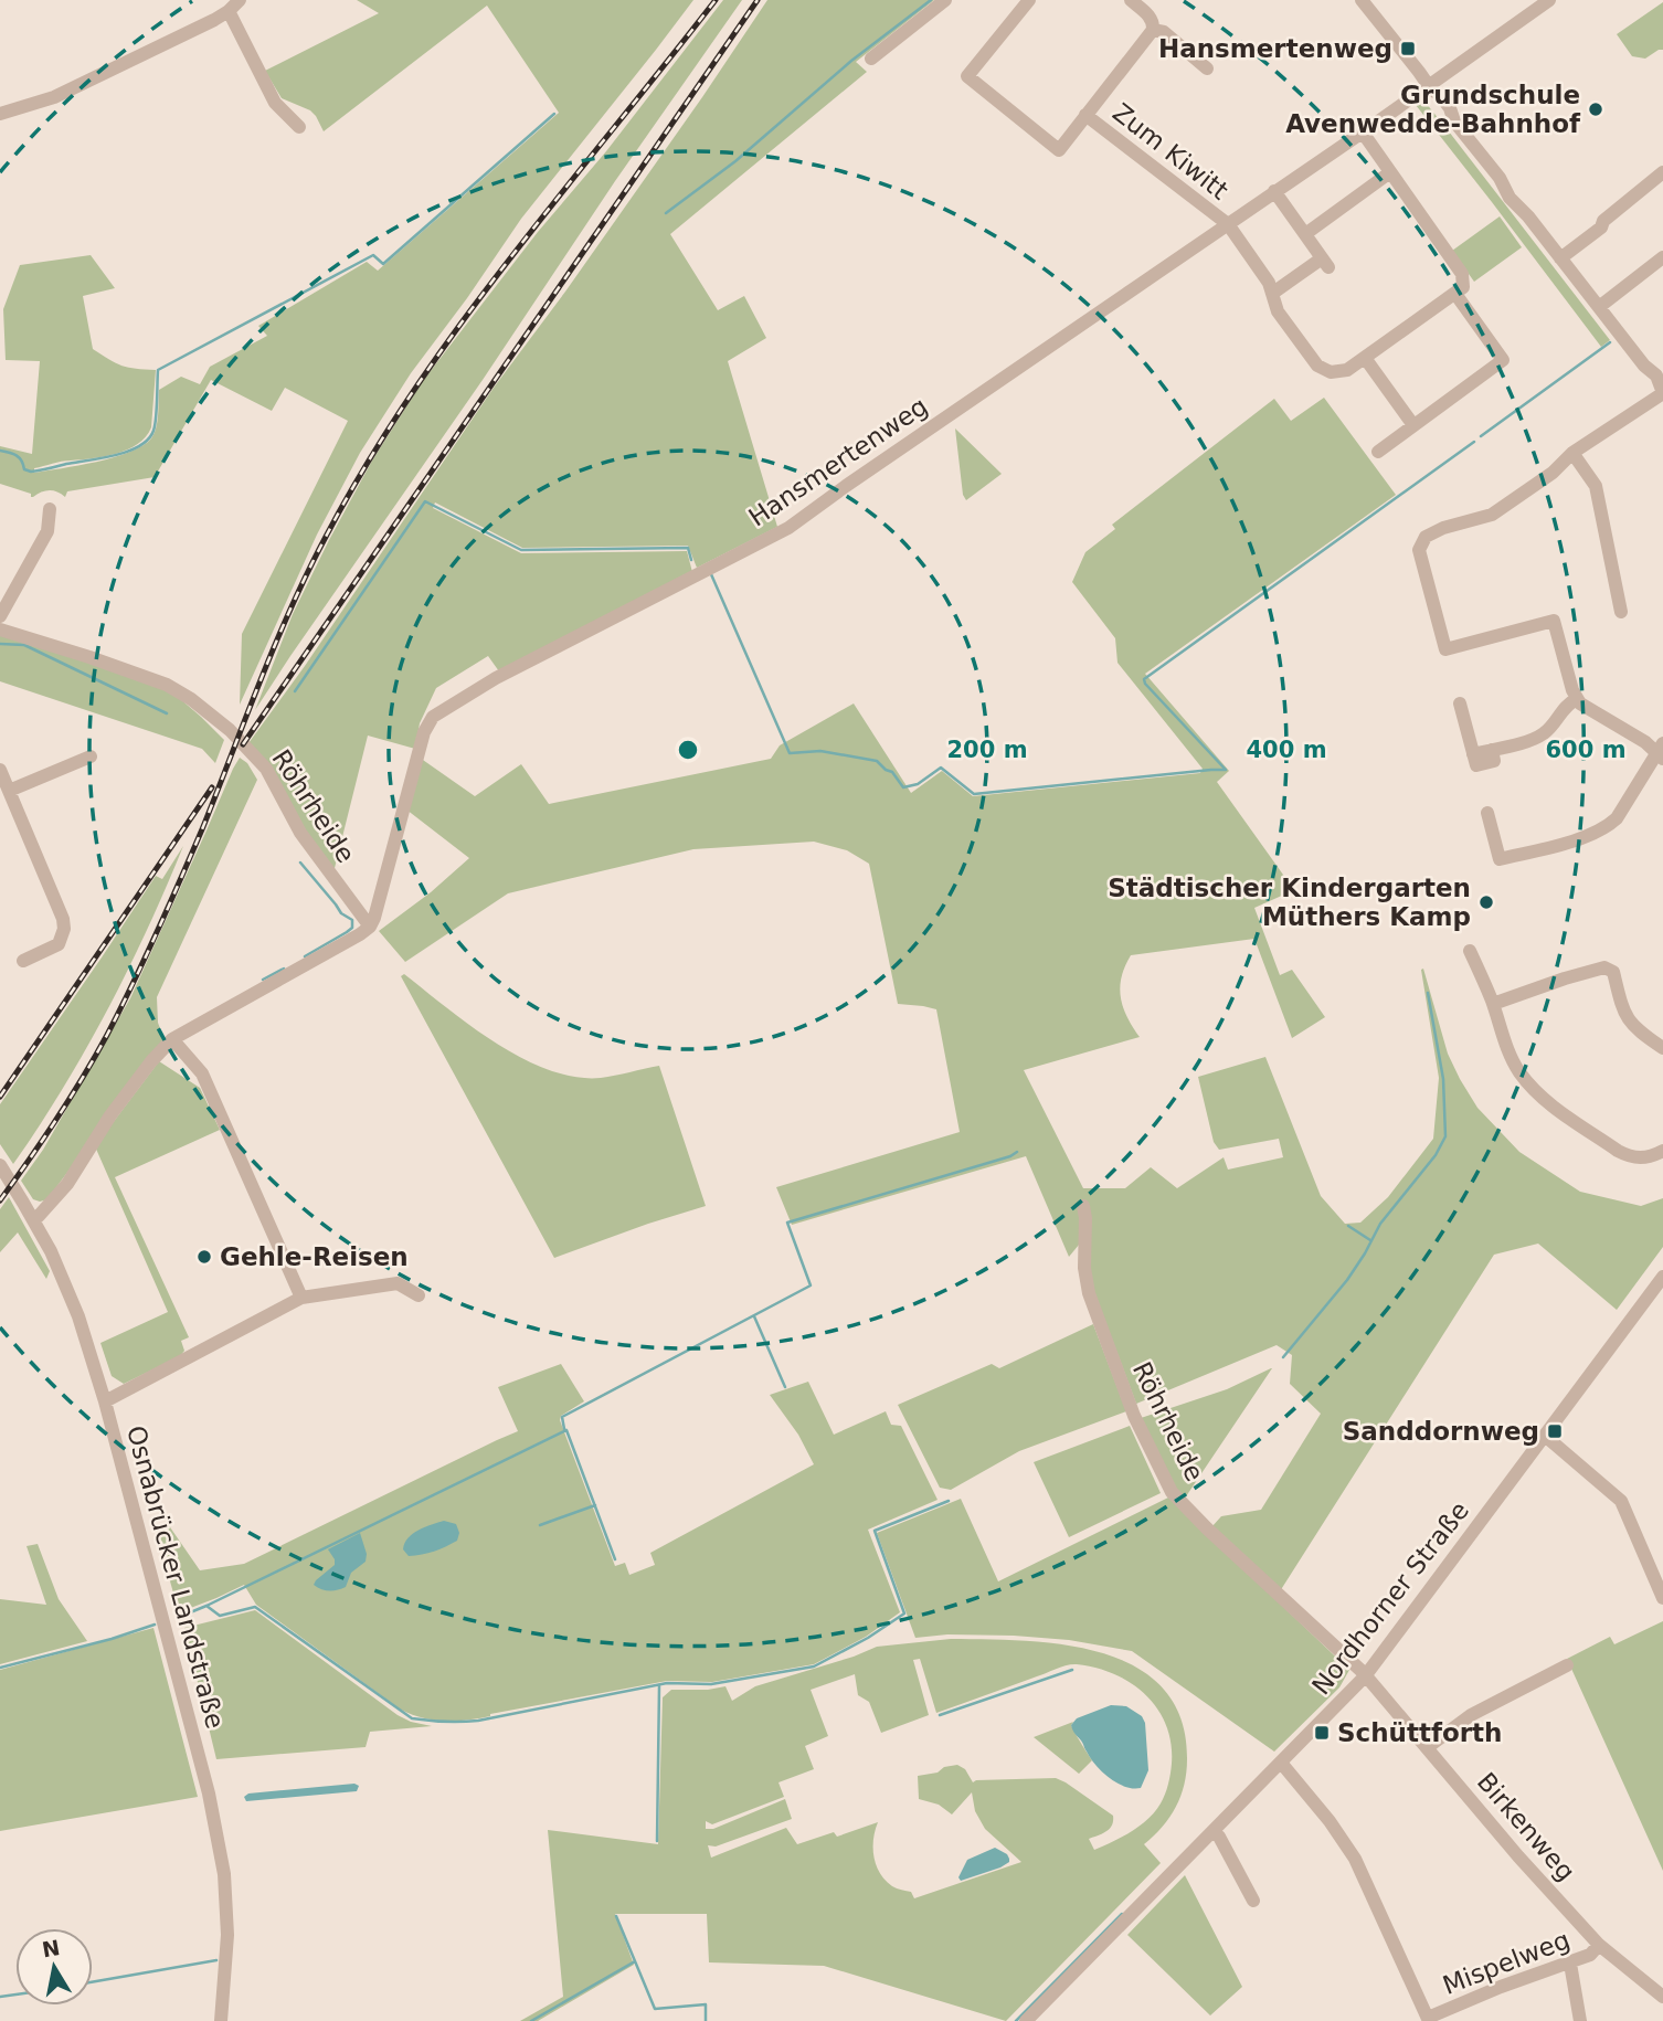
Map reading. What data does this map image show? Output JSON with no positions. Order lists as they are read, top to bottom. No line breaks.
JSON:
{"streets":{"street":["Zum Kiwitt","Hansmertenweg","Röhrheide","Osnabrücker Landstraße","Nordhorner Straße","Birkenweg","Mispelweg"]},"crossings":[["Zum Kiwitt","Hansmertenweg"],["Hansmertenweg","Röhrheide"],["Röhrheide","Nordhorner Straße"],["Röhrheide","Birkenweg"],["Nordhorner Straße","Birkenweg"],["Birkenweg","Mispelweg"]],"places":{"transit":["Hansmertenweg","Sanddornweg","Schüttforth"],"other":["Grundschule Avenwedde-Bahnhof","Städtischer Kindergarten Müthers Kamp","Gehle-Reisen"]},"north":"top","rings":["200 m","400 m","600 m"]}
